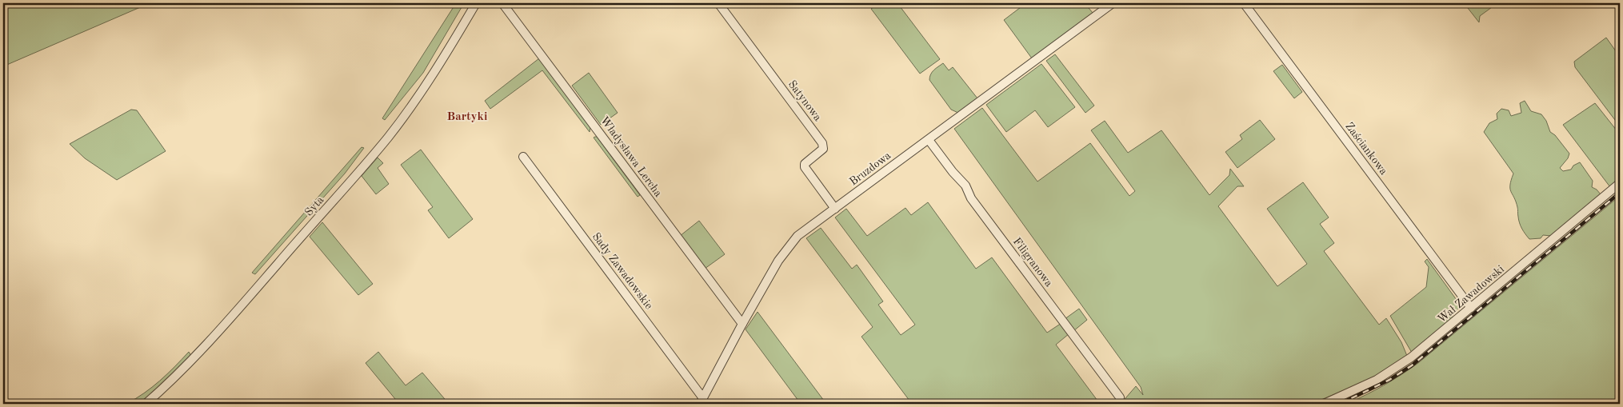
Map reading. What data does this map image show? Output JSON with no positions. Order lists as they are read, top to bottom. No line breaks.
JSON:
{"streets":{"street":["Satynowa","Zaściankowa","Władysława Lercha","Bruzdowa","Syta","Filigranowa","Sady Zawadowskie","Wał Zawadowski"]},"crossings":[["Satynowa","Bruzdowa"],["Zaściankowa","Wał Zawadowski"],["Władysława Lercha","Bruzdowa"],["Bruzdowa","Filigranowa"],["Bruzdowa","Sady Zawadowskie"]],"districts":["Bartyki"]}
